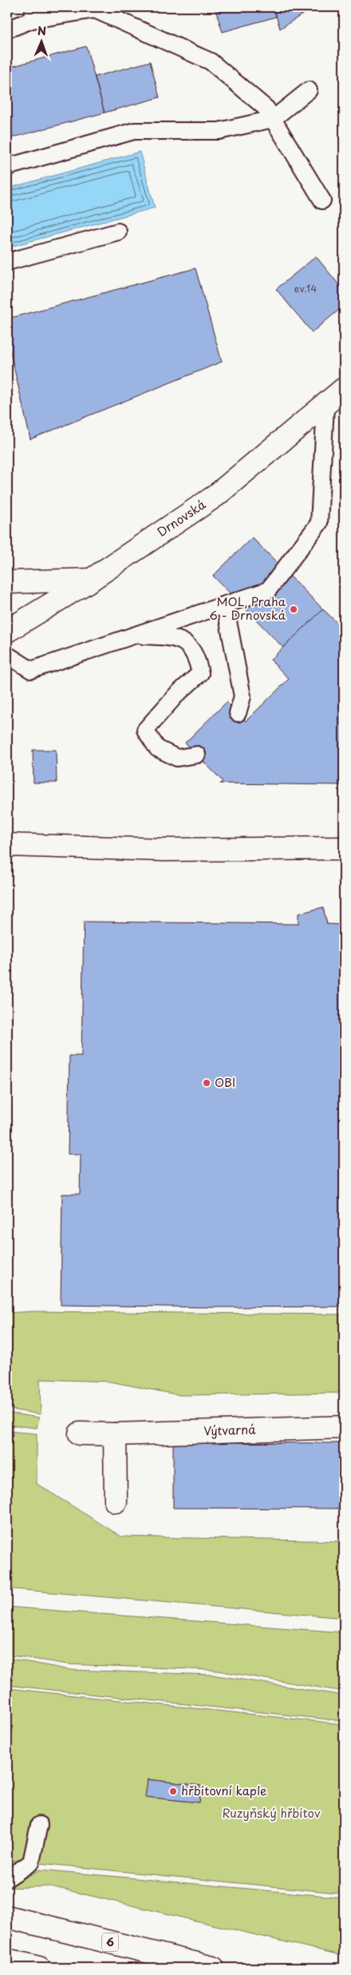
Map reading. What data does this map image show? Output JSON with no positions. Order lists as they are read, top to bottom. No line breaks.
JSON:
{"streets":{"street":["Drnovská","Výtvarná","6"]},"parks":["Ruzyňský hřbitov"],"places":["MOL, Praha 6 - Drnovská","OBI","hřbitovní kaple"],"house_numbers":["ev.14"],"north":"top"}
